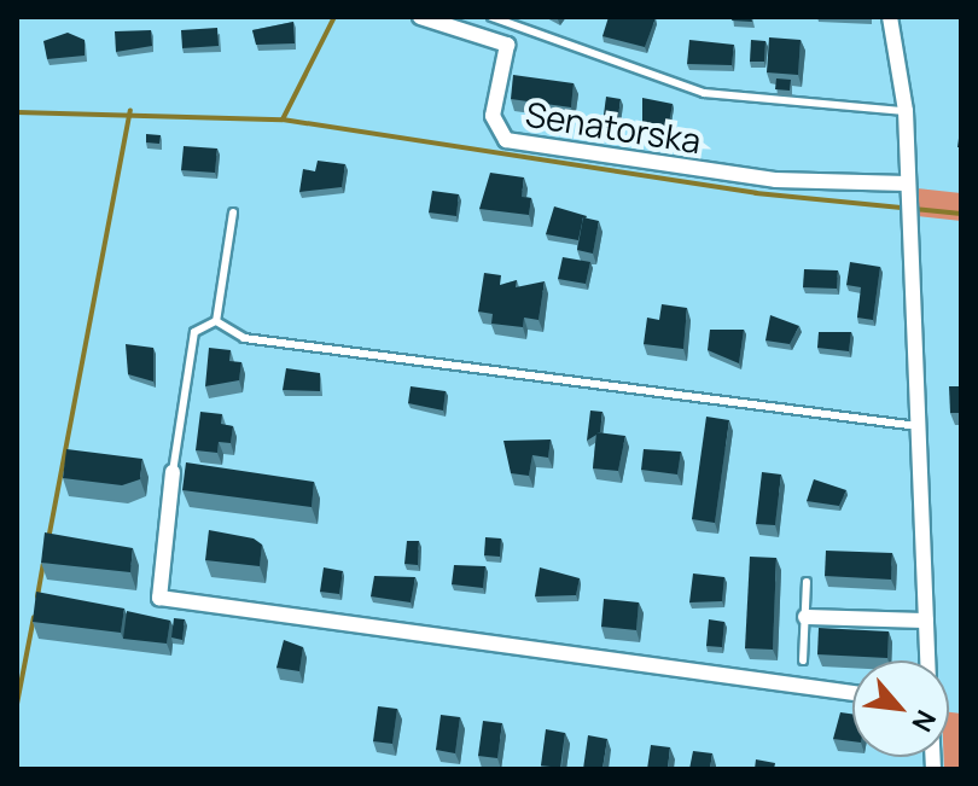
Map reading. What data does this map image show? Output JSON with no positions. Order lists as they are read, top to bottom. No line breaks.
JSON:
{"streets":{"street":["Senatorska"]},"north":"bottom right"}
